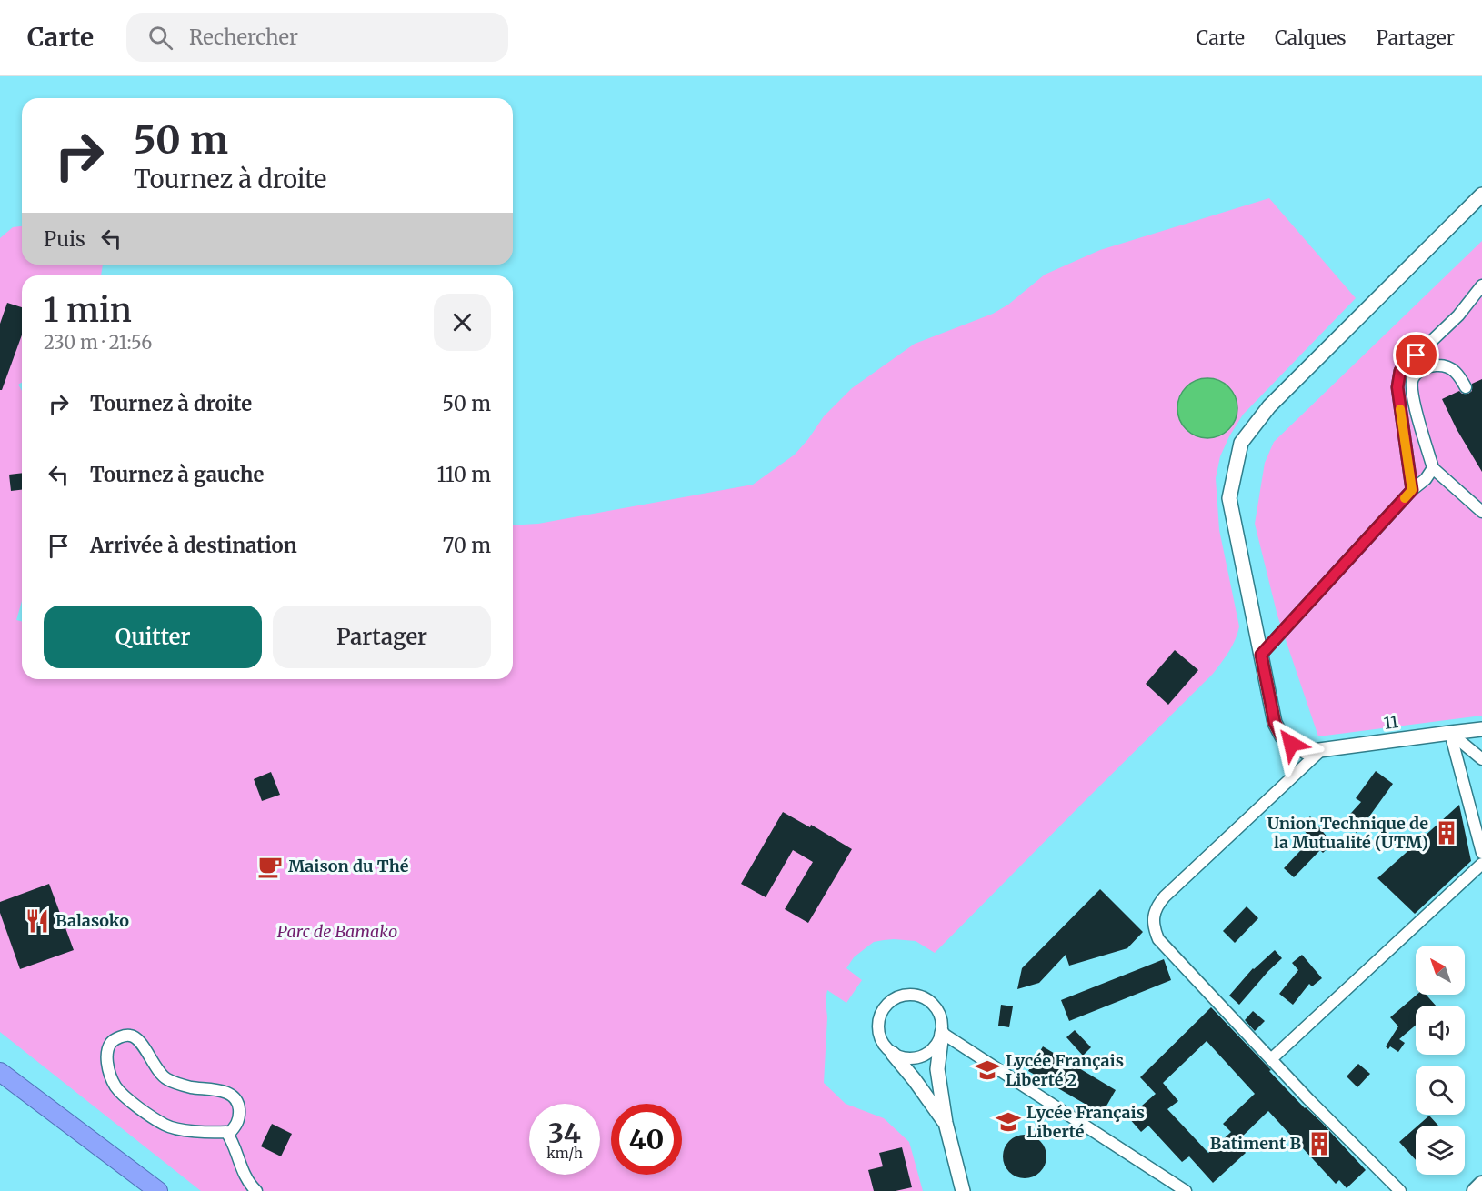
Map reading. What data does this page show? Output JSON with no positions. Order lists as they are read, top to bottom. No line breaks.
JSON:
{"streets":{"street":["11"]},"parks":["Parc de Bamako"],"places":{"building":["Union Technique de la Mutualité (UTM)","Batiment B"],"cafe":["Maison du Thé"],"restaurant":["Balasoko"],"school or university":["Lycée Français Liberté 2","Lycée Français Liberté"]},"north":"top left","page":{"header":"Carte","search":"Rechercher","nav":["Carte","Calques","Partager"],"turn":["50 m","Tournez à droite"],"then":"Puis","heading":["1 min","230 m · 21:56"],"list":[{"name":"Tournez à droite","value":"50 m"},{"name":"Tournez à gauche","value":"110 m"},{"name":"Arrivée à destination","value":"70 m"}],"buttons":["Quitter","Partager"],"speed":"34 km/h","limit":"40"}}
